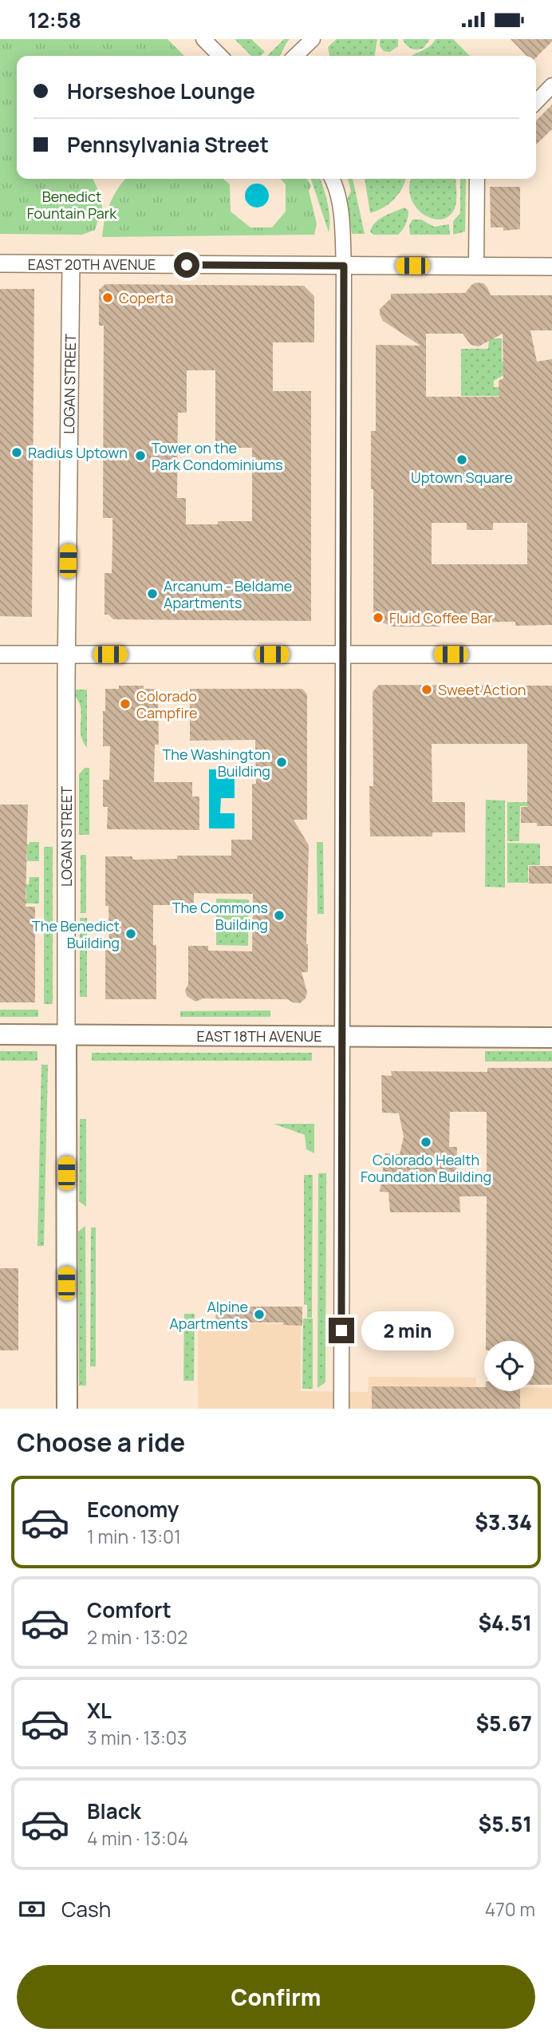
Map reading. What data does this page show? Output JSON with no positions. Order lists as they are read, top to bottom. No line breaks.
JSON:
{"streets":{"main road":["LOGAN STREET","EAST 18TH AVENUE"],"street":["EAST 20TH AVENUE"]},"crossings":[["EAST 20TH AVENUE","LOGAN STREET"],["LOGAN STREET","EAST 18TH AVENUE"]],"parks":["Benedict Fountain Park"],"places":["Coperta","Radius Uptown","Tower on the Park Condominiums","Uptown Square","Arcanum - Beldame Apartments","Fluid Coffee Bar","Sweet Action","Colorado Campfire","The Washington Building","The Commons Building","The Benedict Building","Colorado Health Foundation Building","Alpine Apartments"],"page":{"status":"12:58","banner":["Horseshoe Lounge","Pennsylvania Street"],"bubble":"2 min","heading":"Choose a ride","list":[{"name":"Economy","note":"1 min · 13:01","value":"$3.34"},{"name":"Comfort","note":"2 min · 13:02","value":"$4.51"},{"name":"XL","note":"3 min · 13:03","value":"$5.67"},{"name":"Black","note":"4 min · 13:04","value":"$5.51"}],"pay":["Cash","470 m"],"buttons":"Confirm"}}
